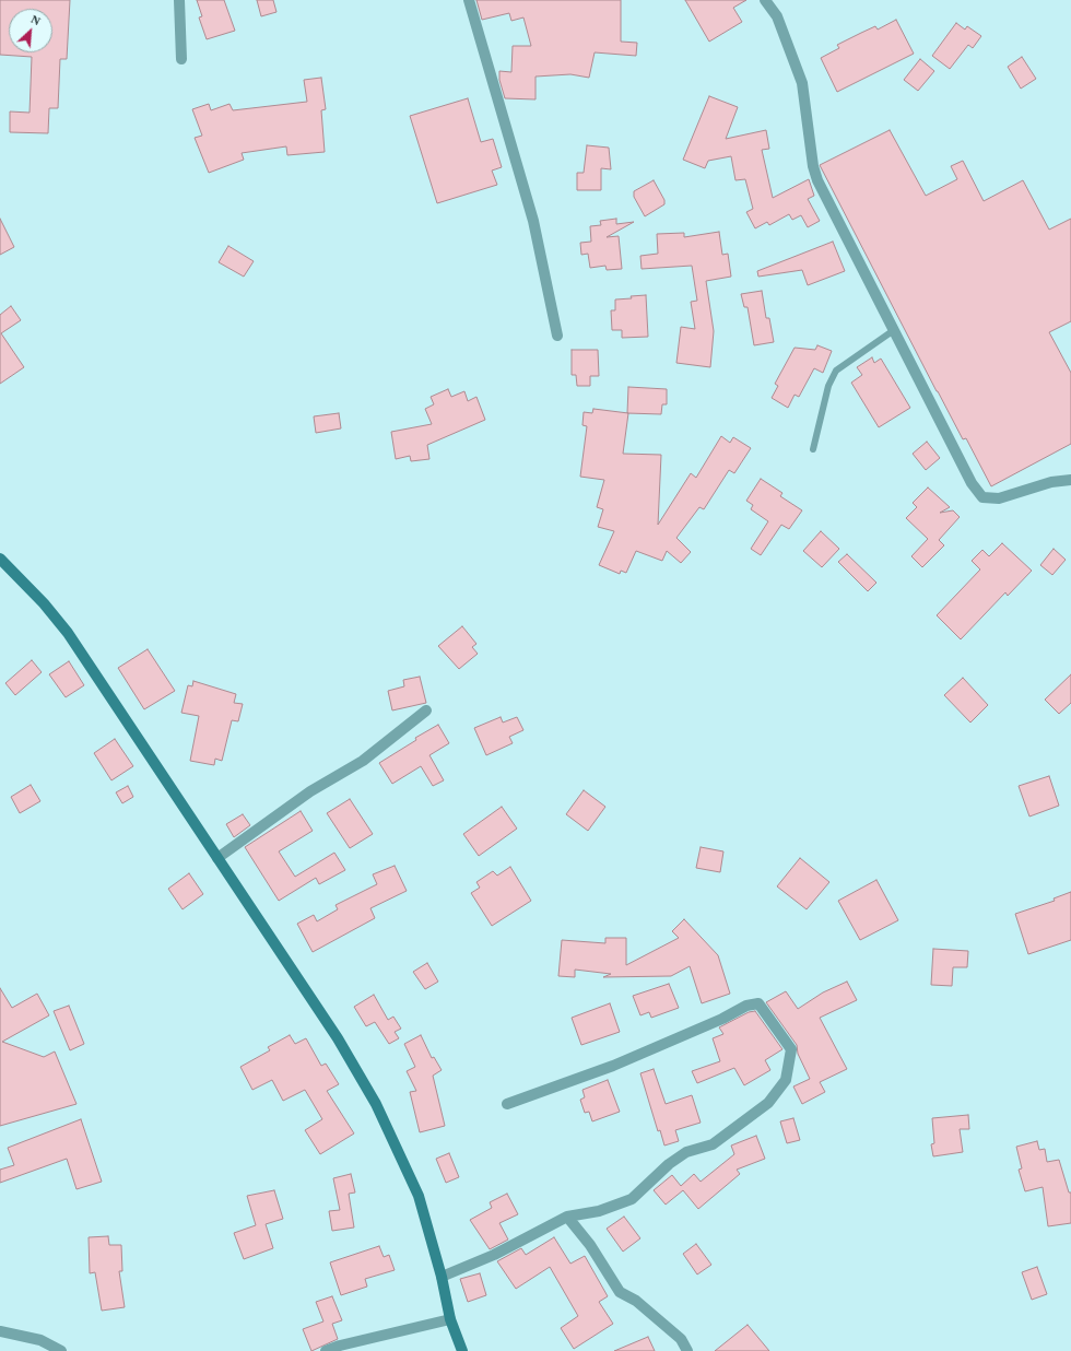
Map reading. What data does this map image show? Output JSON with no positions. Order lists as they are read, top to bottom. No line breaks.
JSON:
{"north":"top right"}
